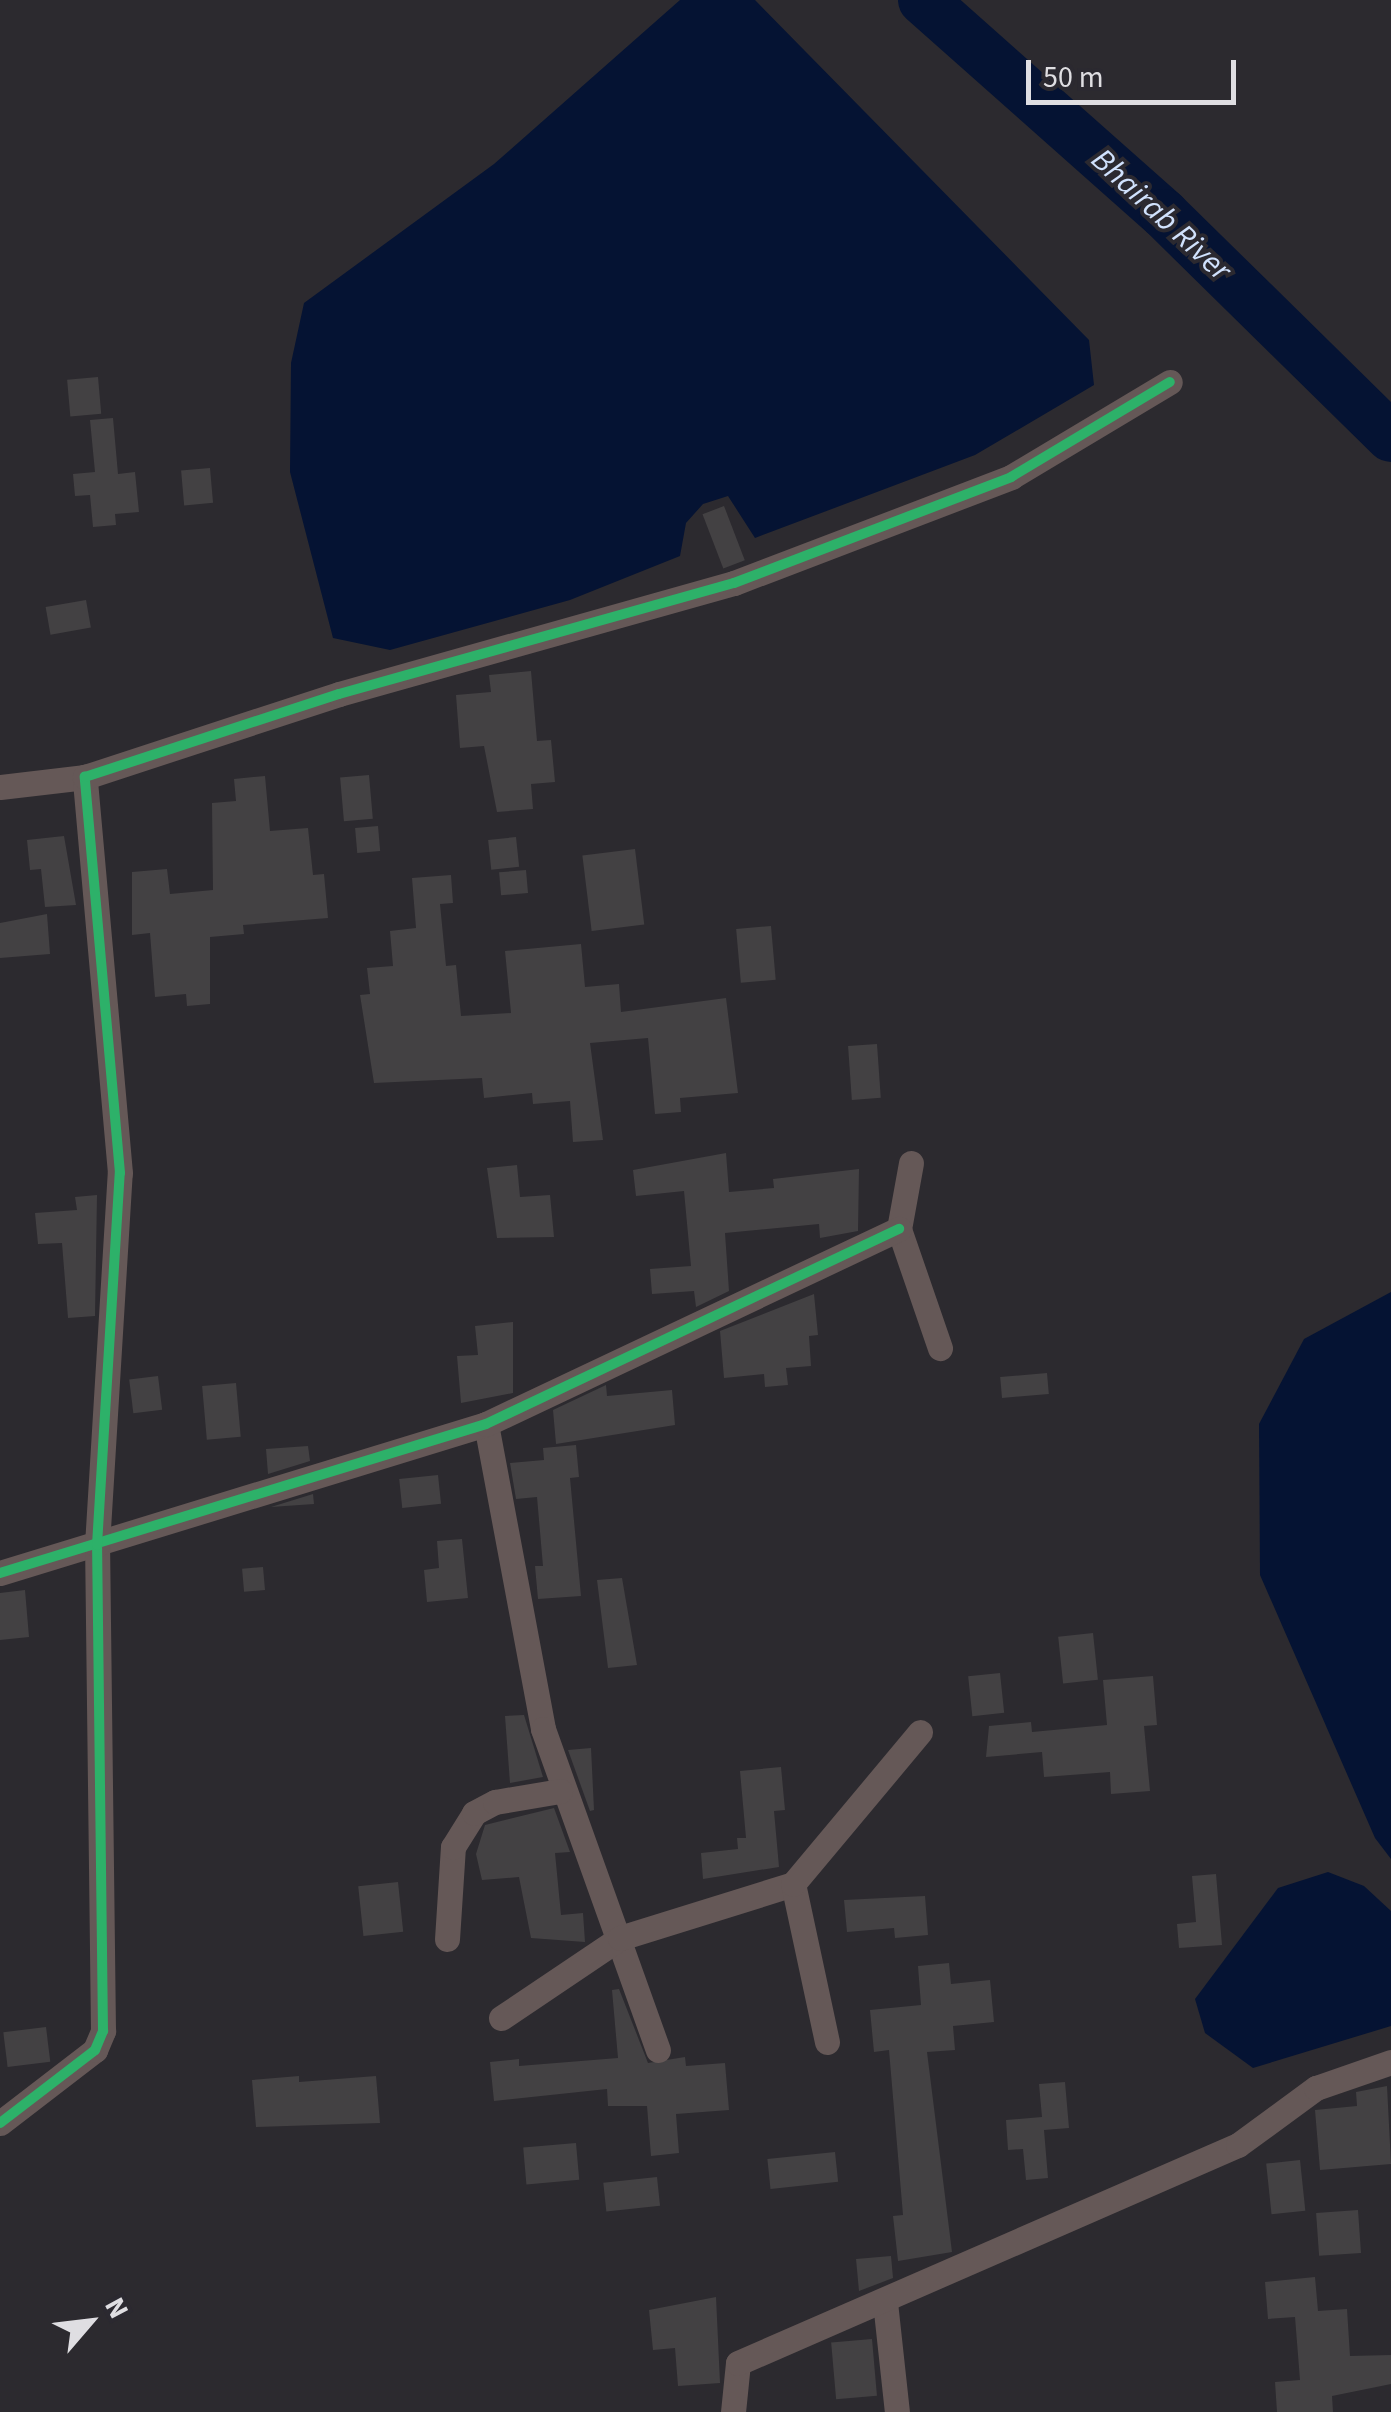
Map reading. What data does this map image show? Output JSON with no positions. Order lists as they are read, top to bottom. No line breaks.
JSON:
{"water":["Bhairab River"],"scale_bar":"50 m","north":"top right"}
